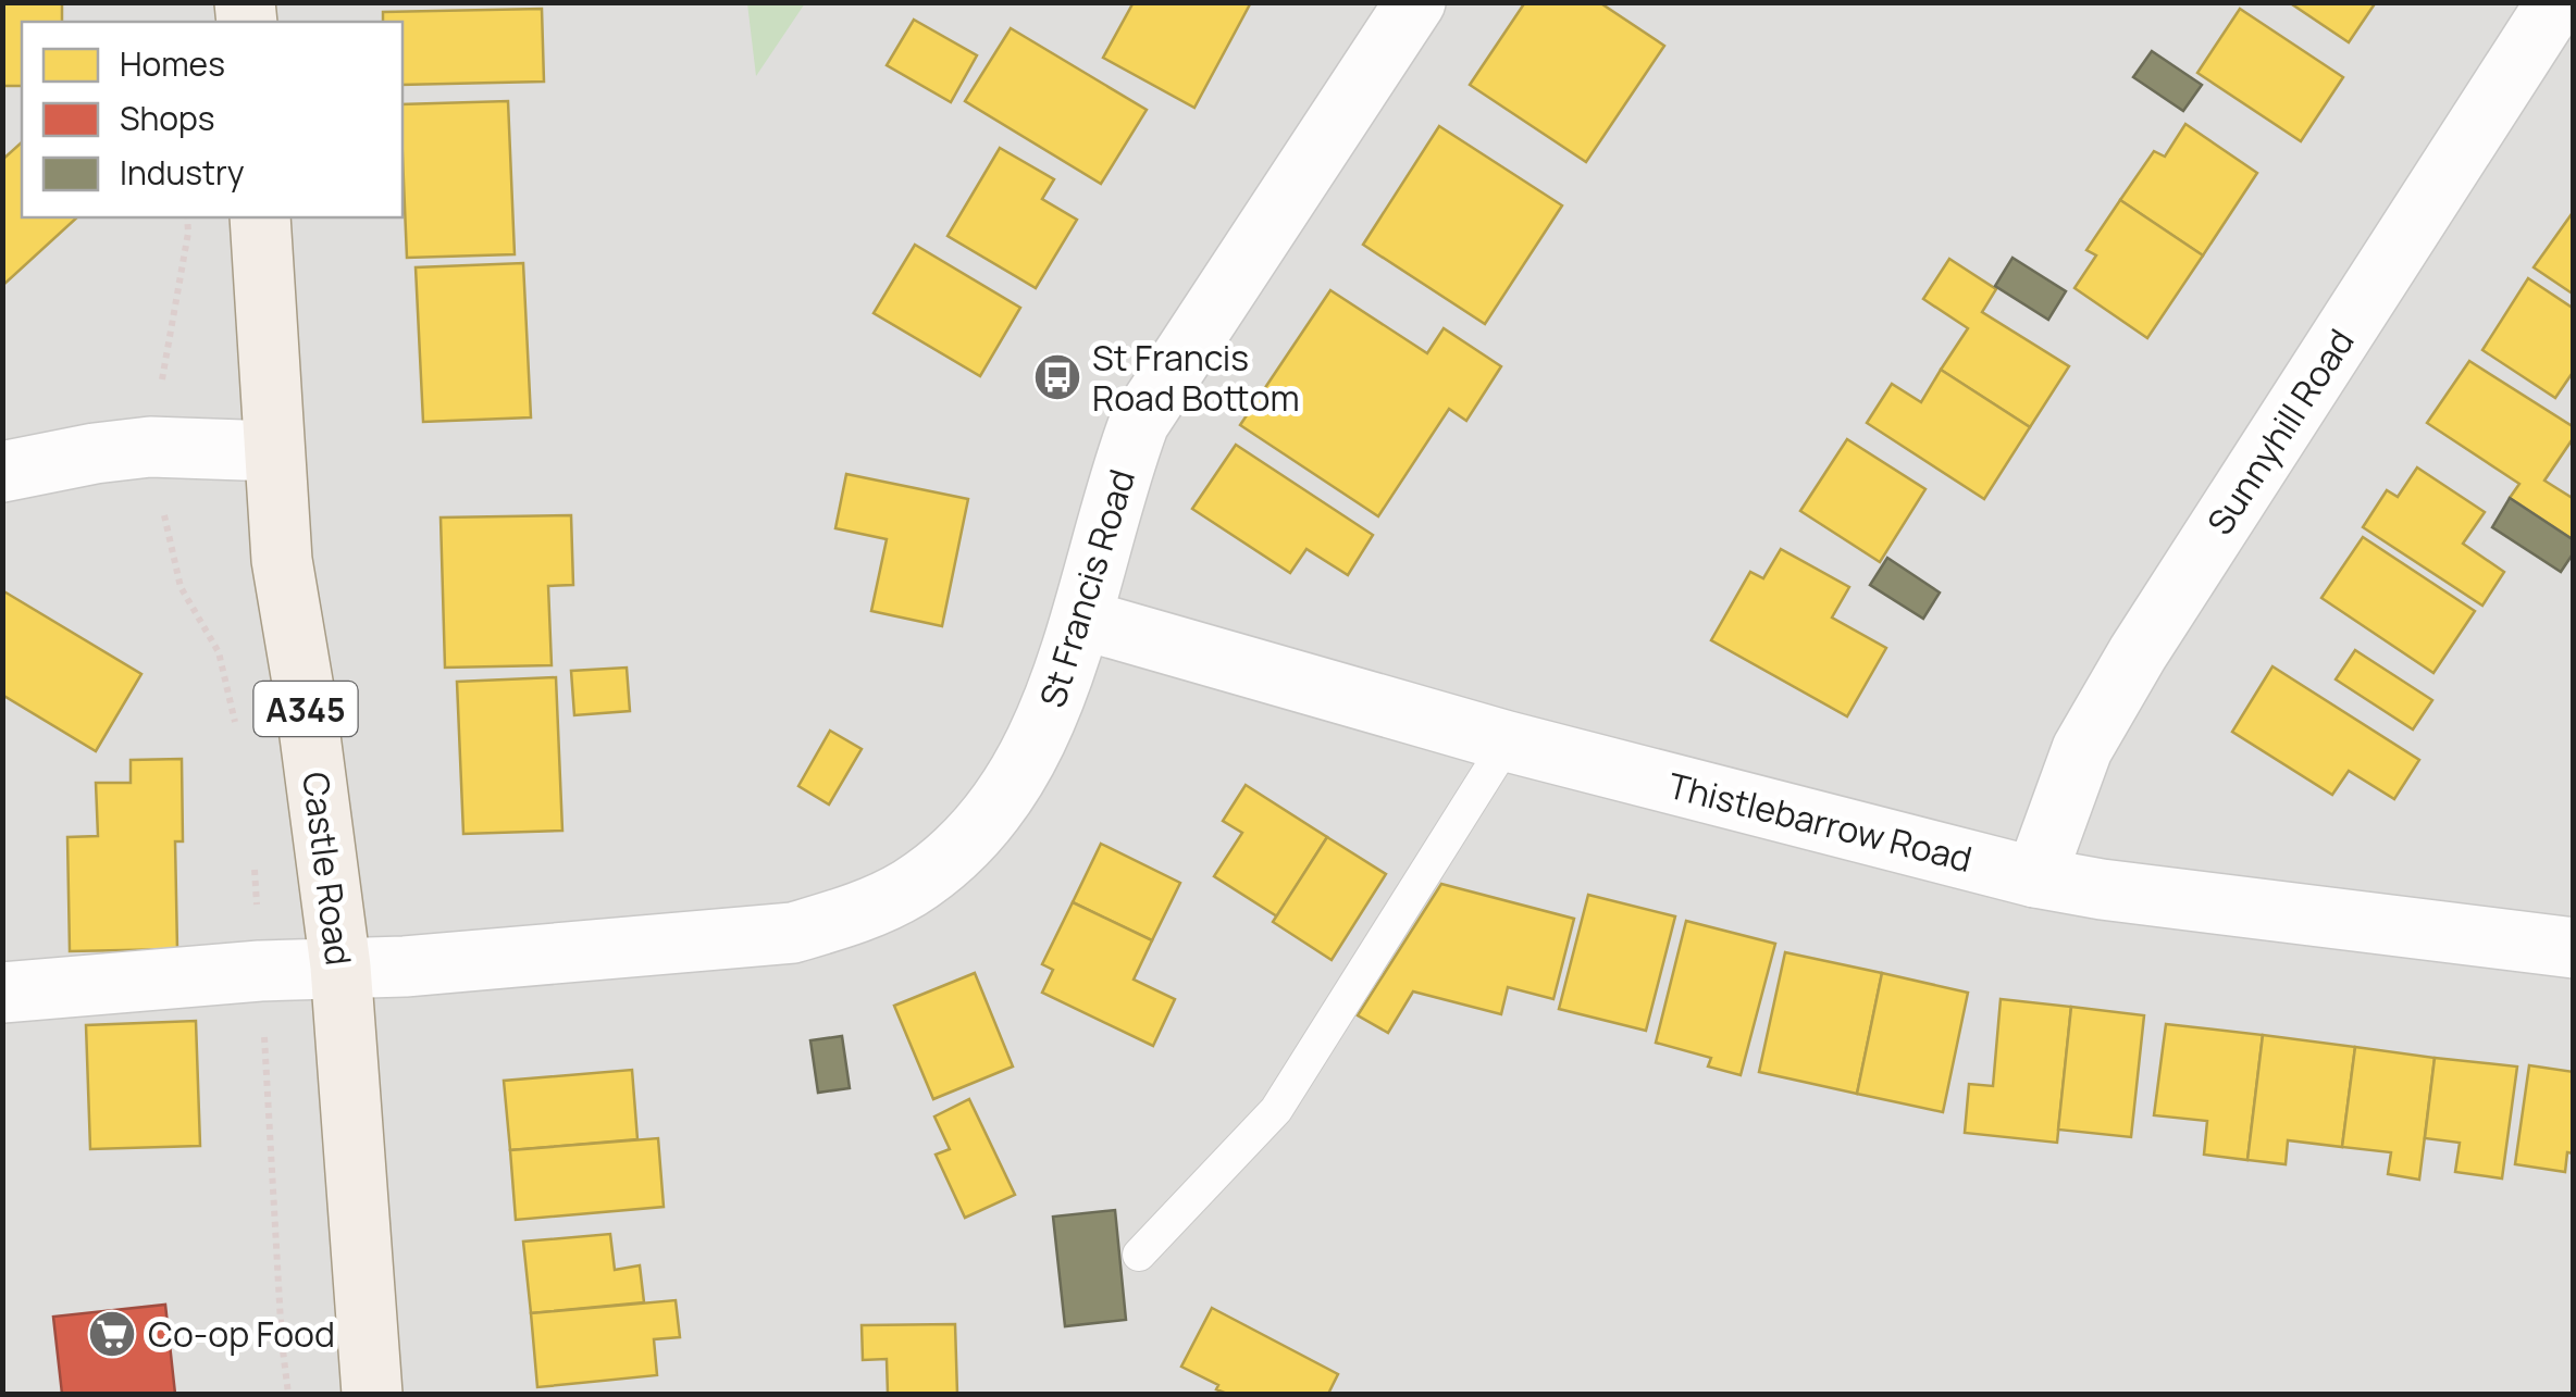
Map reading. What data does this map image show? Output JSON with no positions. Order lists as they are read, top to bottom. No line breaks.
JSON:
{"streets":{"main road":["A345","Castle Road"],"street":["Sunnyhill Road","St Francis Road","Thistlebarrow Road"]},"crossings":[["Sunnyhill Road","Thistlebarrow Road"],["St Francis Road","Thistlebarrow Road"],["St Francis Road","Castle Road"]],"places":{"bus stop":["St Francis Road Bottom"],"supermarket":["Co-op Food"]},"legend":["Homes","Shops","Industry"]}
